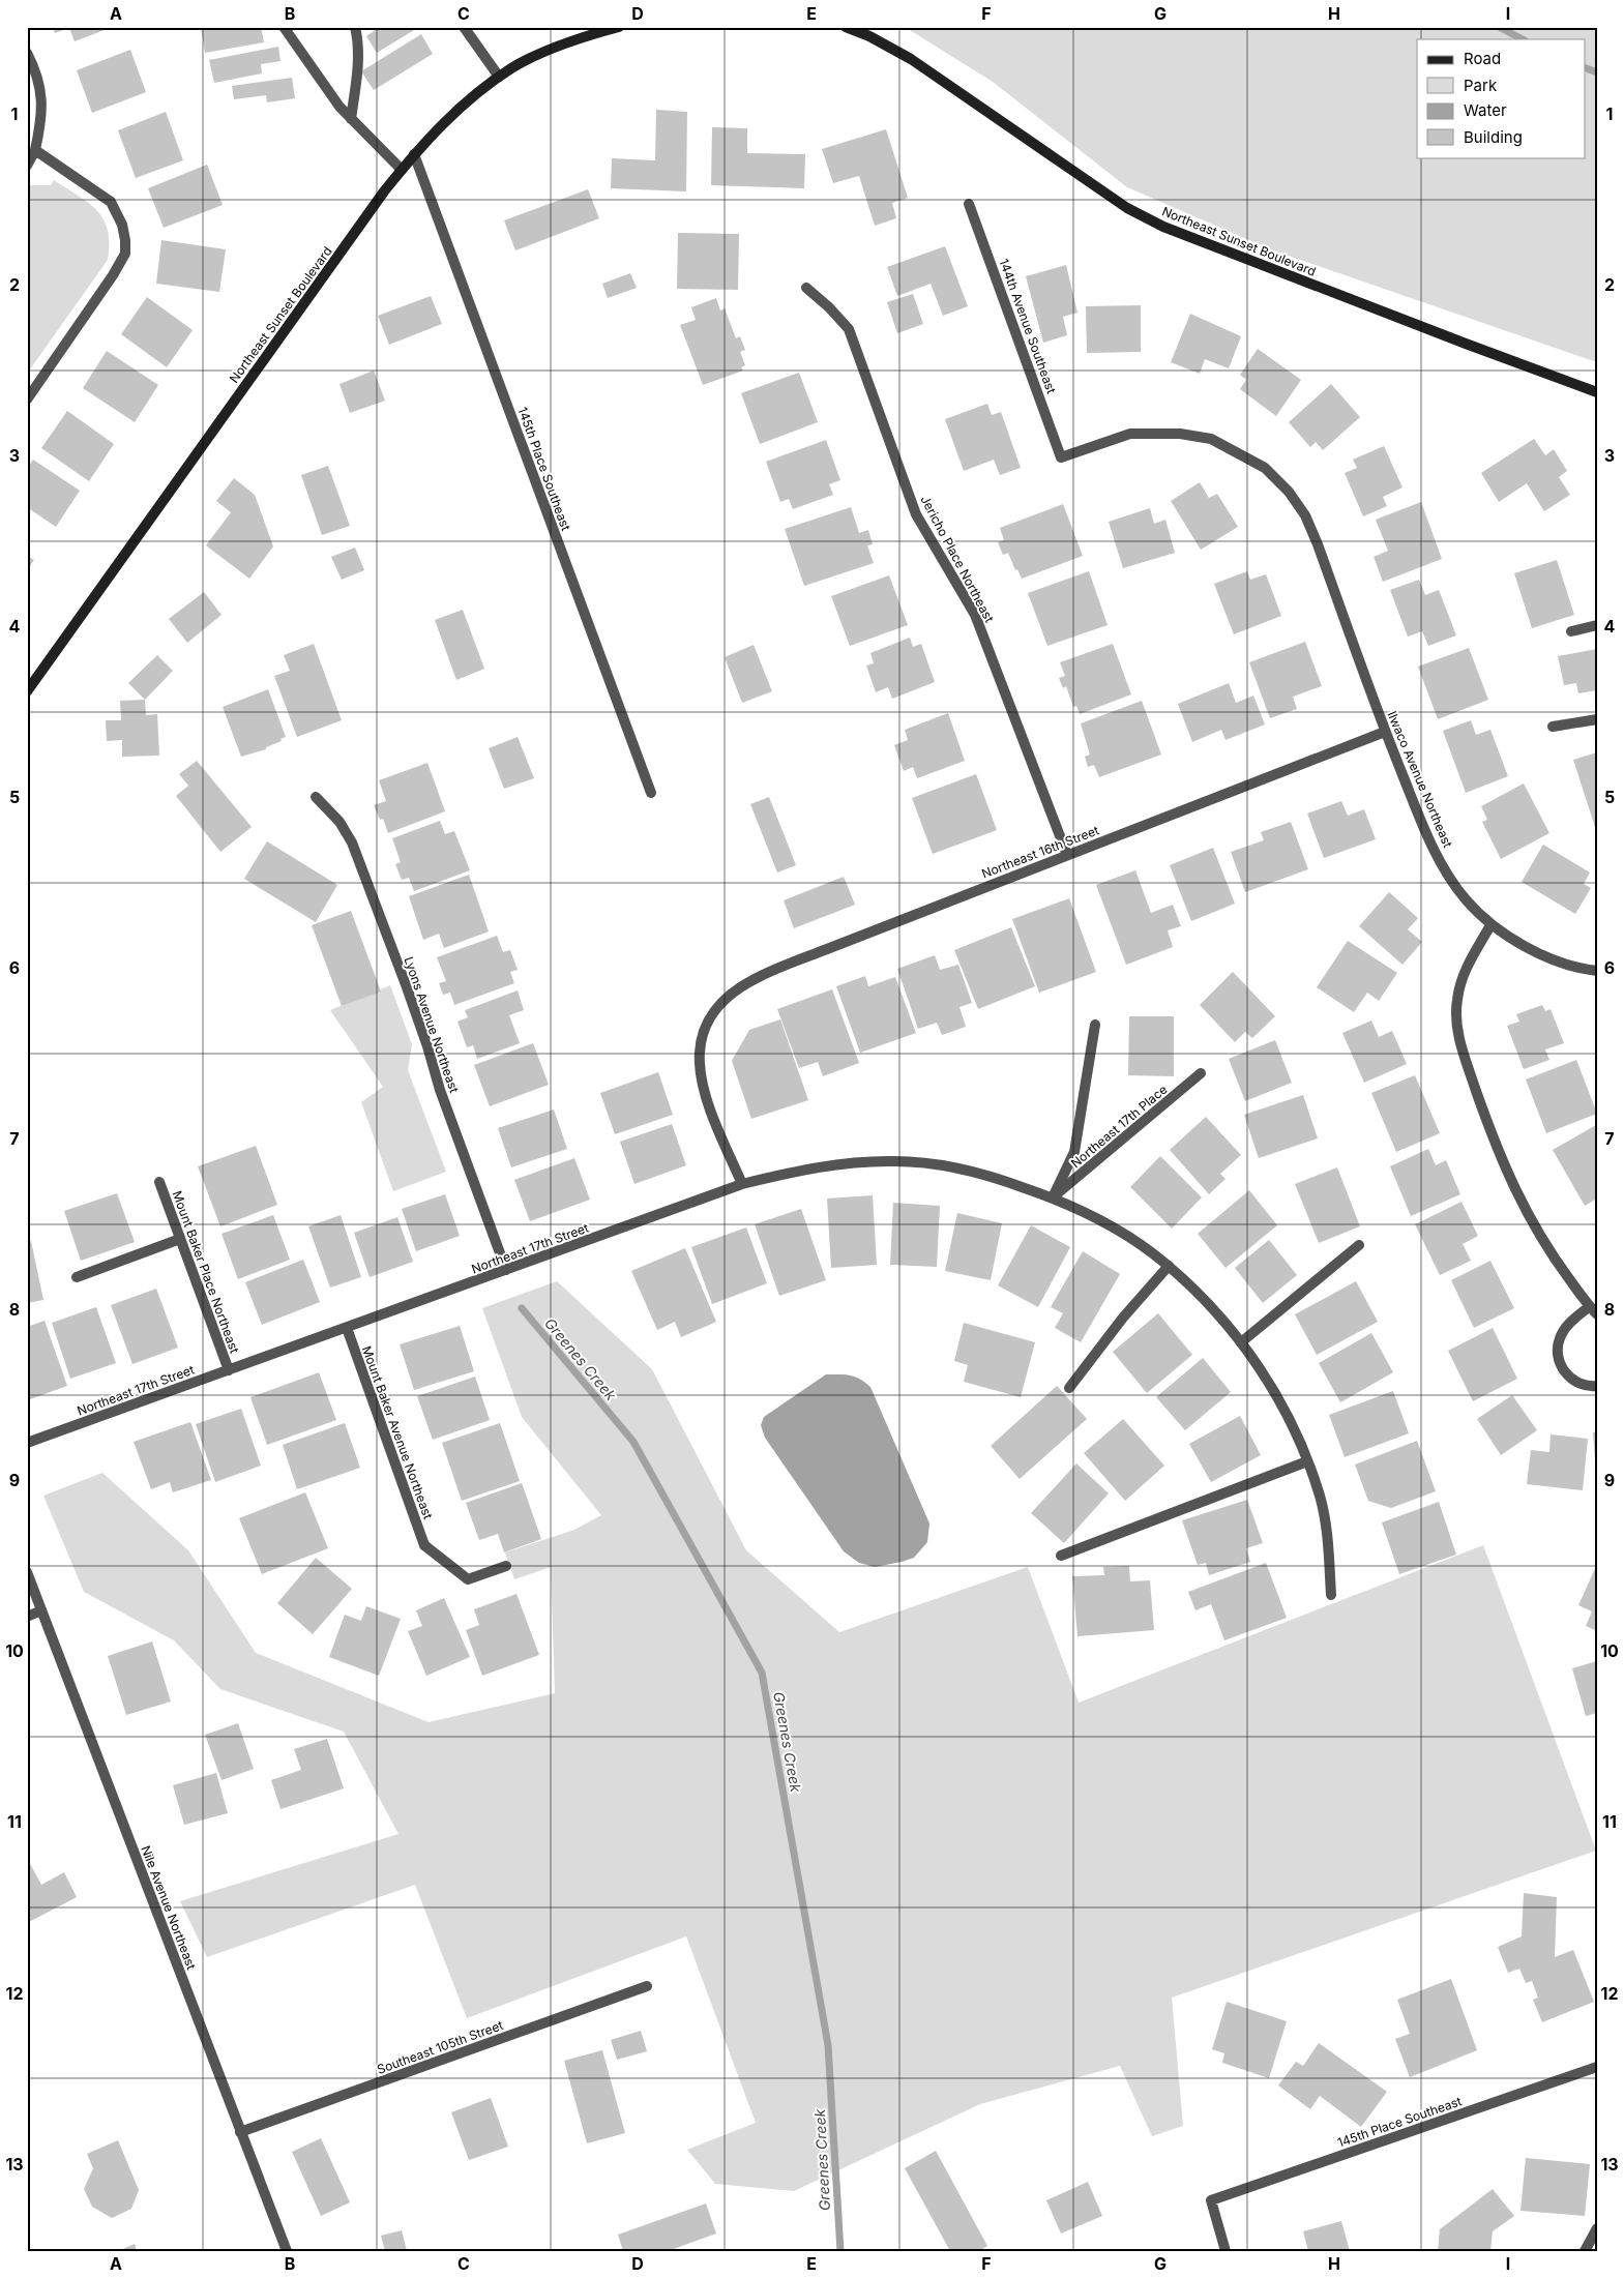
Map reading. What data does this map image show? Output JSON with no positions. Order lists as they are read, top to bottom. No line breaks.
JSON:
{"streets":{"main road":["Northeast Sunset Boulevard"],"street":["144th Avenue Southeast","145th Place Southeast","Jericho Place Northeast","Ilwaco Avenue Northeast","Northeast 16th Street","Lyons Avenue Northeast","Northeast 17th Place","Northeast 17th Street","Mount Baker Place Northeast","Mount Baker Avenue Northeast","Nile Avenue Northeast","Southeast 105th Street"]},"crossings":[["Northeast Sunset Boulevard","145th Place Southeast"],["144th Avenue Southeast","Ilwaco Avenue Northeast"],["Jericho Place Northeast","Northeast 16th Street"],["Ilwaco Avenue Northeast","Northeast 16th Street"],["Northeast 16th Street","Northeast 17th Street"],["Lyons Avenue Northeast","Northeast 17th Street"],["Northeast 17th Place","Northeast 17th Street"],["Northeast 17th Street","Mount Baker Place Northeast"],["Northeast 17th Street","Mount Baker Avenue Northeast"],["Nile Avenue Northeast","Southeast 105th Street"]],"water":["Greenes Creek"],"legend":["Road","Park","Water","Building"],"grid":{"columns":["A","B","C","D","E","F","G","H","I"],"rows":["1","2","3","4","5","6","7","8","9","10","11","12","13"]}}
